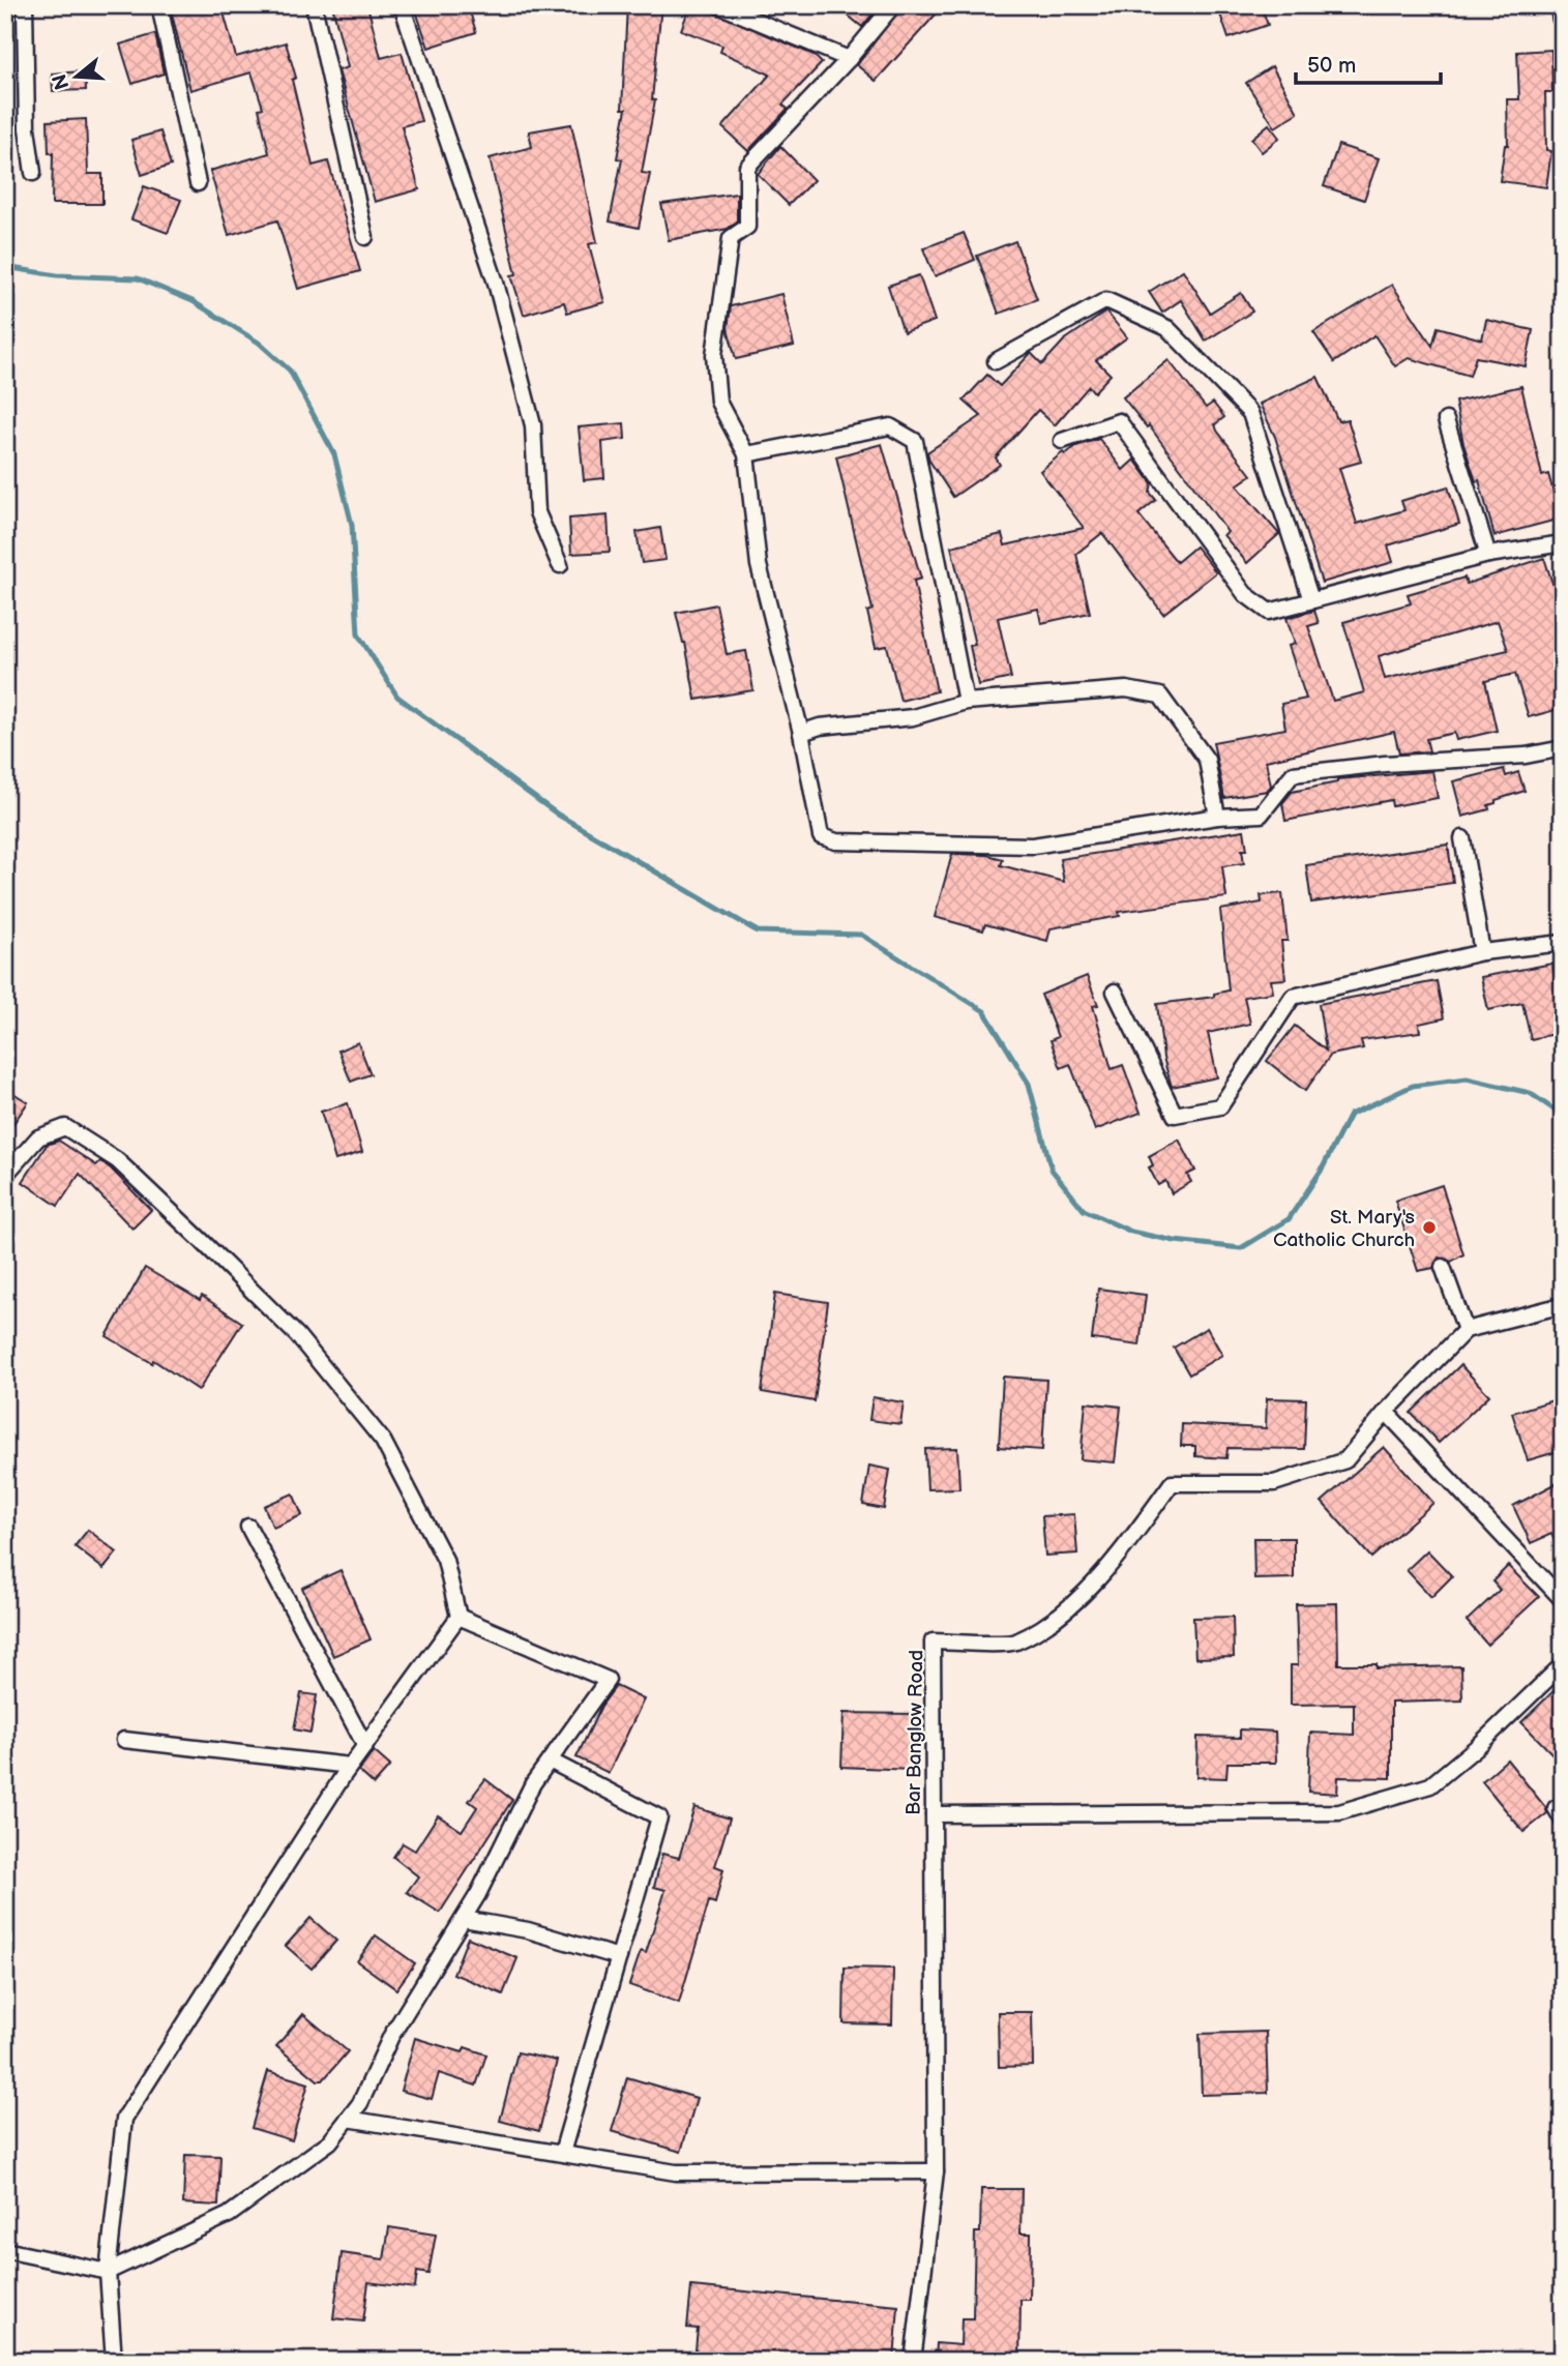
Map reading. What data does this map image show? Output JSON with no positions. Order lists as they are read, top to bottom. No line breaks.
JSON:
{"streets":{"street":["Bar Banglow Road"]},"places":["St. Mary's Catholic Church"],"scale_bar":"50 m","north":"left"}
